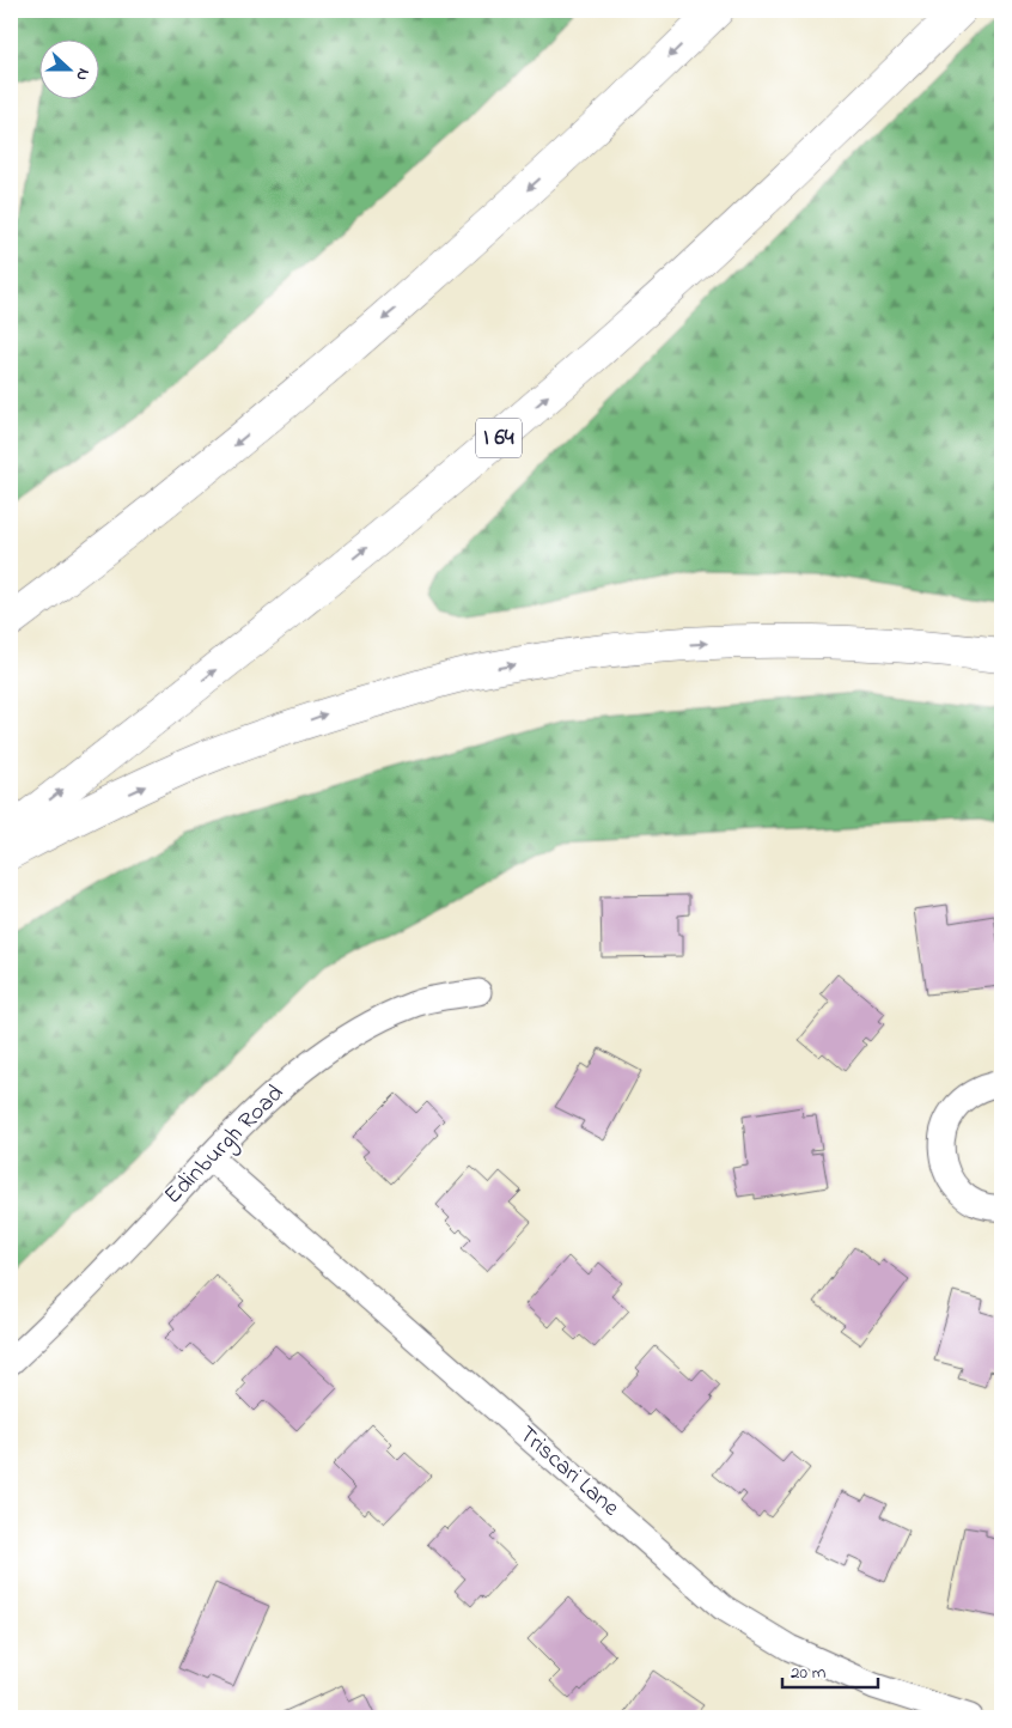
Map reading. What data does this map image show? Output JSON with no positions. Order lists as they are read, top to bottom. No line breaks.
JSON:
{"streets":{"highway":["I 64"],"street":["Edinburgh Road","Triscari Lane"]},"crossings":[["Edinburgh Road","Triscari Lane"]],"scale_bar":"20 m","north":"right"}
